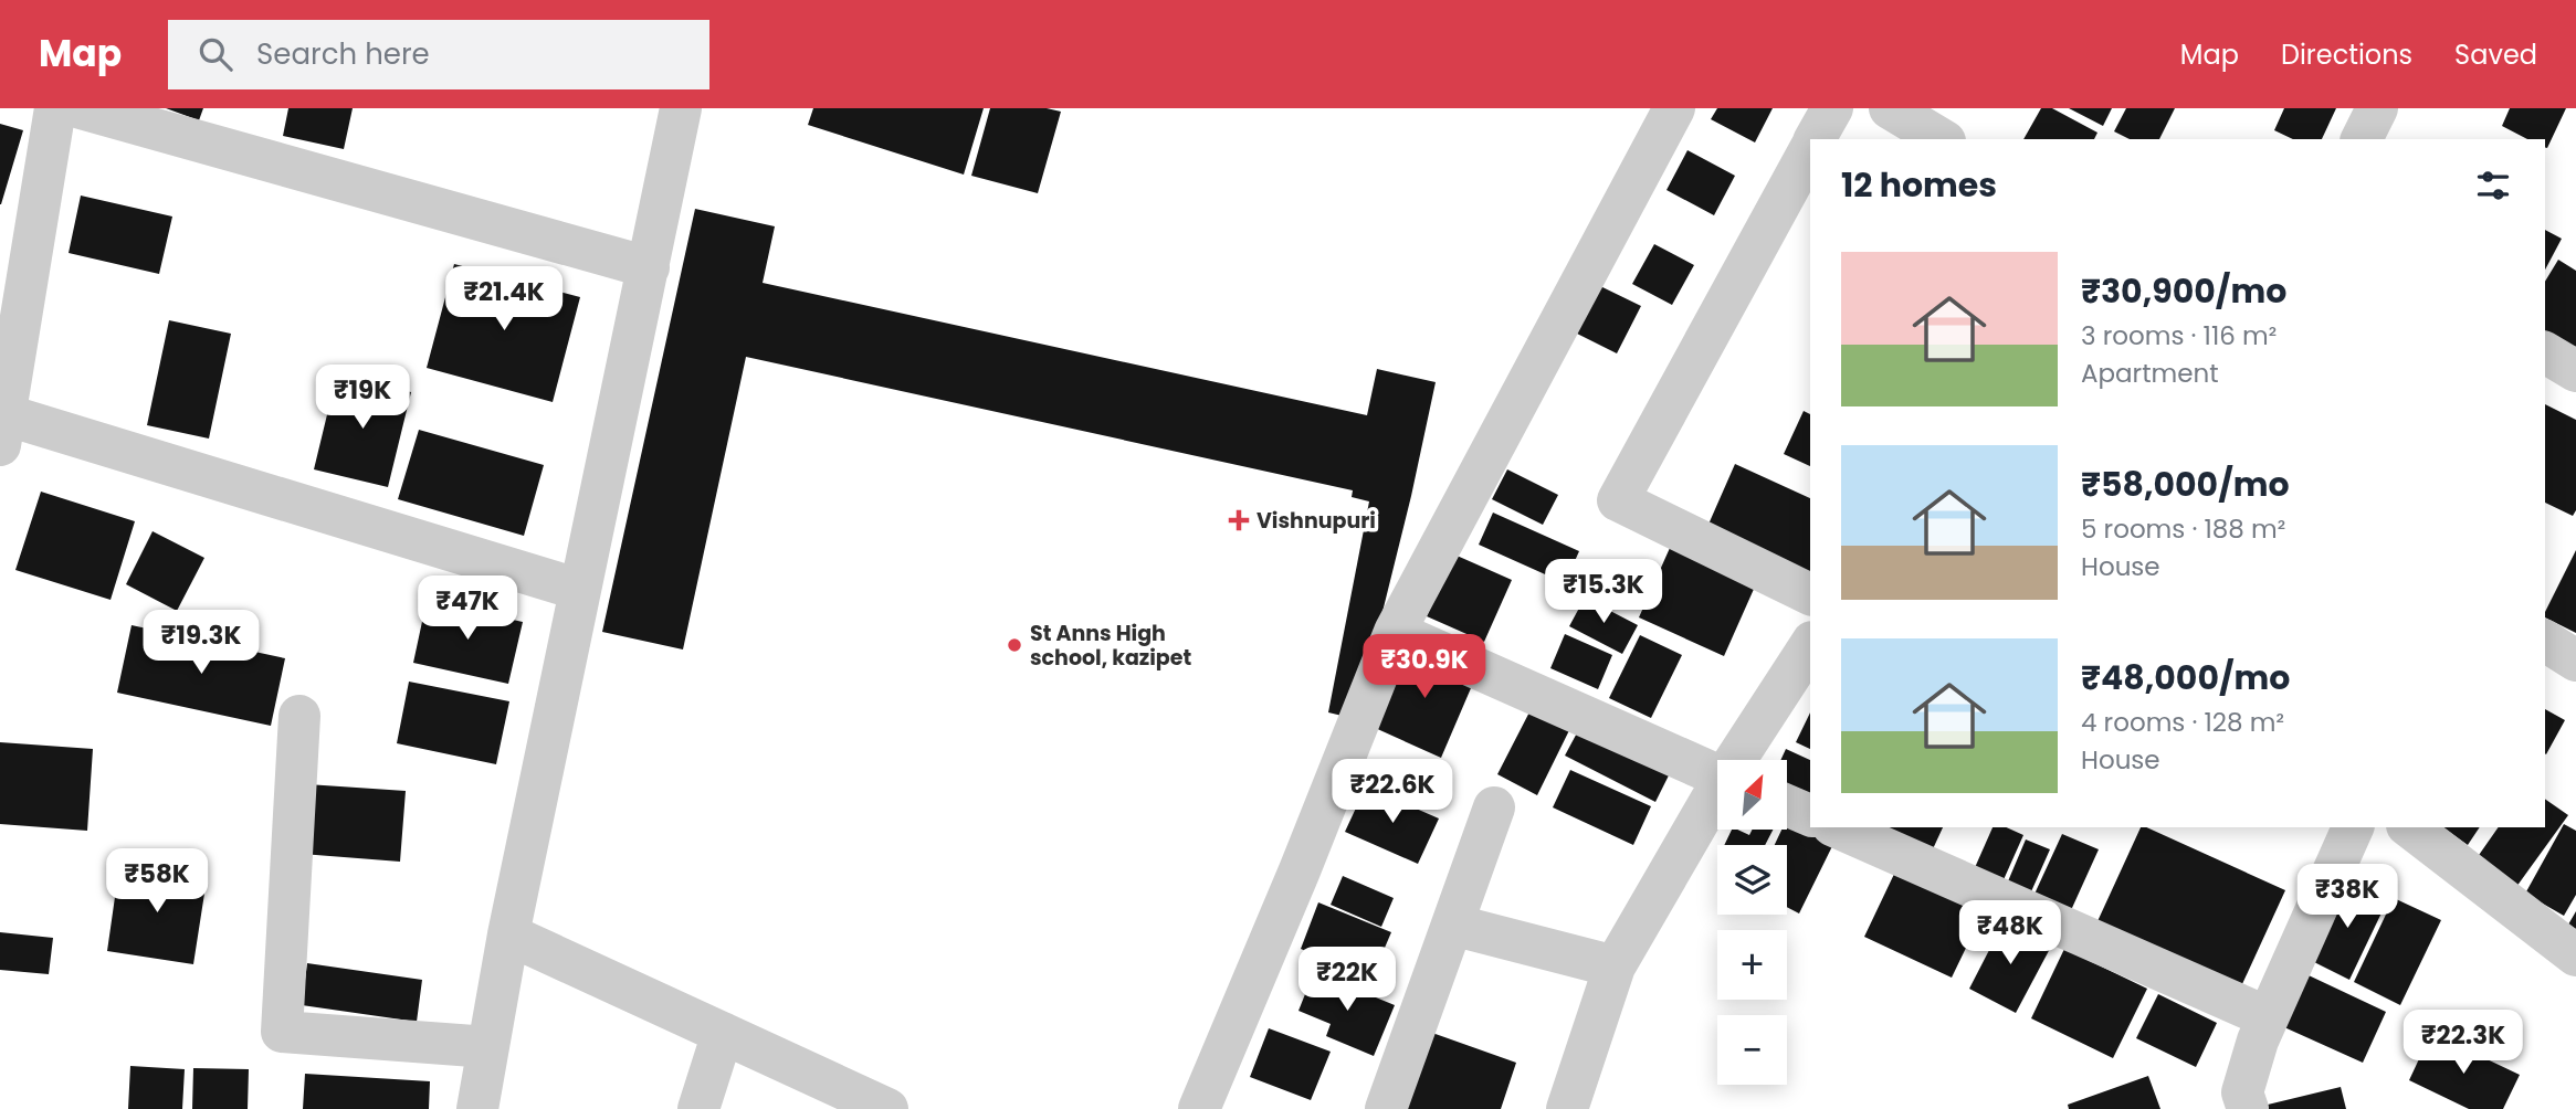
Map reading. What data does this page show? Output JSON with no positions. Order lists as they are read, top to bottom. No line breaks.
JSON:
{"places":{"health":["Vishnupuri"],"other":["St Anns High school, kazipet"]},"north":"top right","page":{"header":"Map","search":"Search here","nav":["Map","Directions","Saved"],"heading":"12 homes","list":[{"name":"₹30,900/mo","note":"3 rooms · 116 m² · Apartment"},{"name":"₹58,000/mo","note":"5 rooms · 188 m² · House"},{"name":"₹48,000/mo","note":"4 rooms · 128 m² · House"}],"price":["₹21.4K","₹19K","₹15.3K","₹47K","₹19.3K","₹30.9K","₹22.6K","₹58K","₹38K","₹48K","₹22K","₹22.3K"],"map_buttons":["+","−"]}}
